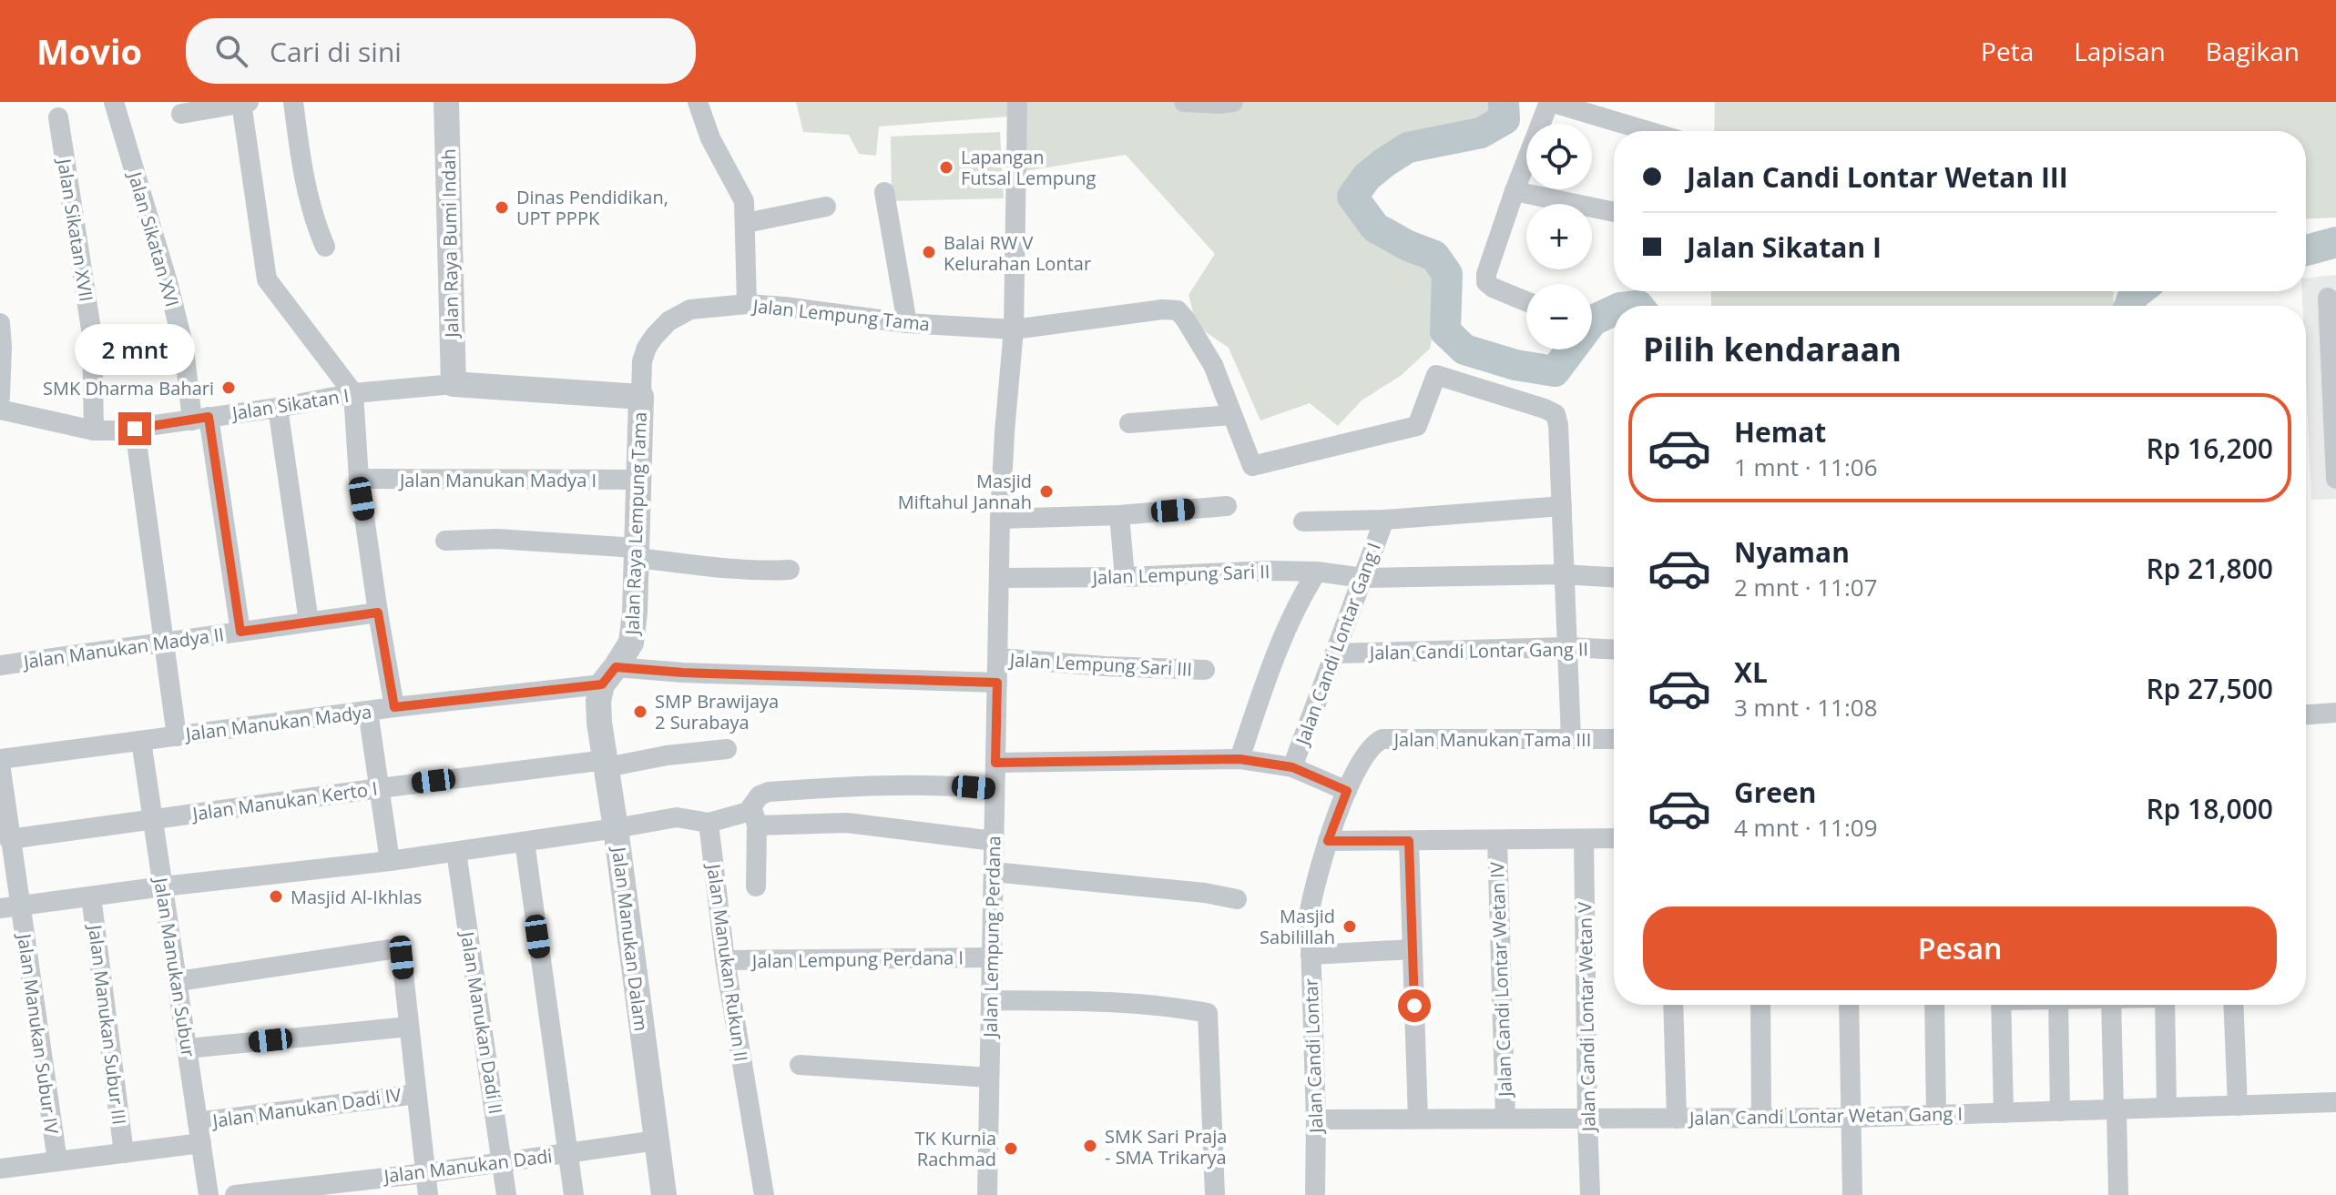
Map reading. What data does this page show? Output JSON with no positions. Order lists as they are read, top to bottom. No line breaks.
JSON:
{"streets":{"street":["Jalan Sikatan XVII","Jalan Sikatan XVI","Jalan Raya Bumi Indah","Jalan Lempung Tama","Jalan Sikatan I","Jalan Manukan Madya I","Jalan Raya Lempung Tama","Jalan Lempung Sari II","Jalan Candi Lontar Gang I","Jalan Manukan Madya II","Jalan Candi Lontar Gang II","Jalan Lempung Sari III","Jalan Manukan Madya","Jalan Manukan Tama III","Jalan Manukan Kerto I","Jalan Lempung Perdana","Jalan Manukan Dalam","Jalan Lempung Perdana I","Jalan Manukan Rukun II","Jalan Manukan Subur","Jalan Candi Lontar Wetan IV","Jalan Candi Lontar Wetan V","Jalan Manukan Dadi II","Jalan Manukan Subur III","Jalan Manukan Subur IV","Jalan Candi Lontar","Jalan Manukan Dadi IV","Jalan Candi Lontar Wetan Gang I","Jalan Manukan Dadi"]},"crossings":[["Jalan Sikatan XVII","Jalan Sikatan I"],["Jalan Sikatan XVI","Jalan Sikatan I"],["Jalan Sikatan XVI","Jalan Manukan Madya II"],["Jalan Raya Bumi Indah","Jalan Sikatan I"],["Jalan Lempung Tama","Jalan Raya Lempung Tama"],["Jalan Lempung Tama","Jalan Lempung Perdana"],["Jalan Manukan Madya I","Jalan Raya Lempung Tama"],["Jalan Raya Lempung Tama","Jalan Manukan Madya"],["Jalan Raya Lempung Tama","Jalan Manukan Dalam"],["Jalan Lempung Sari II","Jalan Candi Lontar Gang I"],["Jalan Lempung Sari II","Jalan Lempung Perdana"],["Jalan Candi Lontar Gang I","Jalan Candi Lontar Gang II"],["Jalan Lempung Sari III","Jalan Lempung Perdana"],["Jalan Manukan Madya","Jalan Lempung Perdana"],["Jalan Manukan Madya","Jalan Manukan Dalam"],["Jalan Manukan Madya","Jalan Manukan Subur"],["Jalan Manukan Madya","Jalan Manukan Subur IV"],["Jalan Manukan Tama III","Jalan Candi Lontar"],["Jalan Manukan Kerto I","Jalan Manukan Dalam"],["Jalan Manukan Kerto I","Jalan Manukan Subur"],["Jalan Manukan Kerto I","Jalan Manukan Subur IV"],["Jalan Lempung Perdana","Jalan Lempung Perdana I"],["Jalan Manukan Dalam","Jalan Manukan Dadi"],["Jalan Lempung Perdana I","Jalan Manukan Rukun II"],["Jalan Manukan Subur","Jalan Manukan Dadi IV"],["Jalan Candi Lontar Wetan IV","Jalan Candi Lontar Wetan Gang I"],["Jalan Candi Lontar Wetan V","Jalan Candi Lontar Wetan Gang I"],["Jalan Manukan Dadi II","Jalan Manukan Dadi"],["Jalan Candi Lontar","Jalan Candi Lontar Wetan Gang I"]],"places":["Lapangan Futsal Lempung","Dinas Pendidikan, UPT PPPK","Balai RW V Kelurahan Lontar","SMK Dharma Bahari","Masjid Miftahul Jannah","SMP Brawijaya 2 Surabaya","Masjid Al-Ikhlas","Masjid Sabilillah","SMK Sari Praja - SMA Trikarya","TK Kurnia Rachmad"],"page":{"header":"Movio","search":"Cari di sini","nav":["Peta","Lapisan","Bagikan"],"map_buttons":["+","−"],"banner":["Jalan Candi Lontar Wetan III","Jalan Sikatan I"],"heading":"Pilih kendaraan","bubble":"2 mnt","list":[{"name":"Hemat","note":"1 mnt · 11:06","value":"Rp 16,200"},{"name":"Nyaman","note":"2 mnt · 11:07","value":"Rp 21,800"},{"name":"XL","note":"3 mnt · 11:08","value":"Rp 27,500"},{"name":"Green","note":"4 mnt · 11:09","value":"Rp 18,000"}],"buttons":"Pesan"}}
